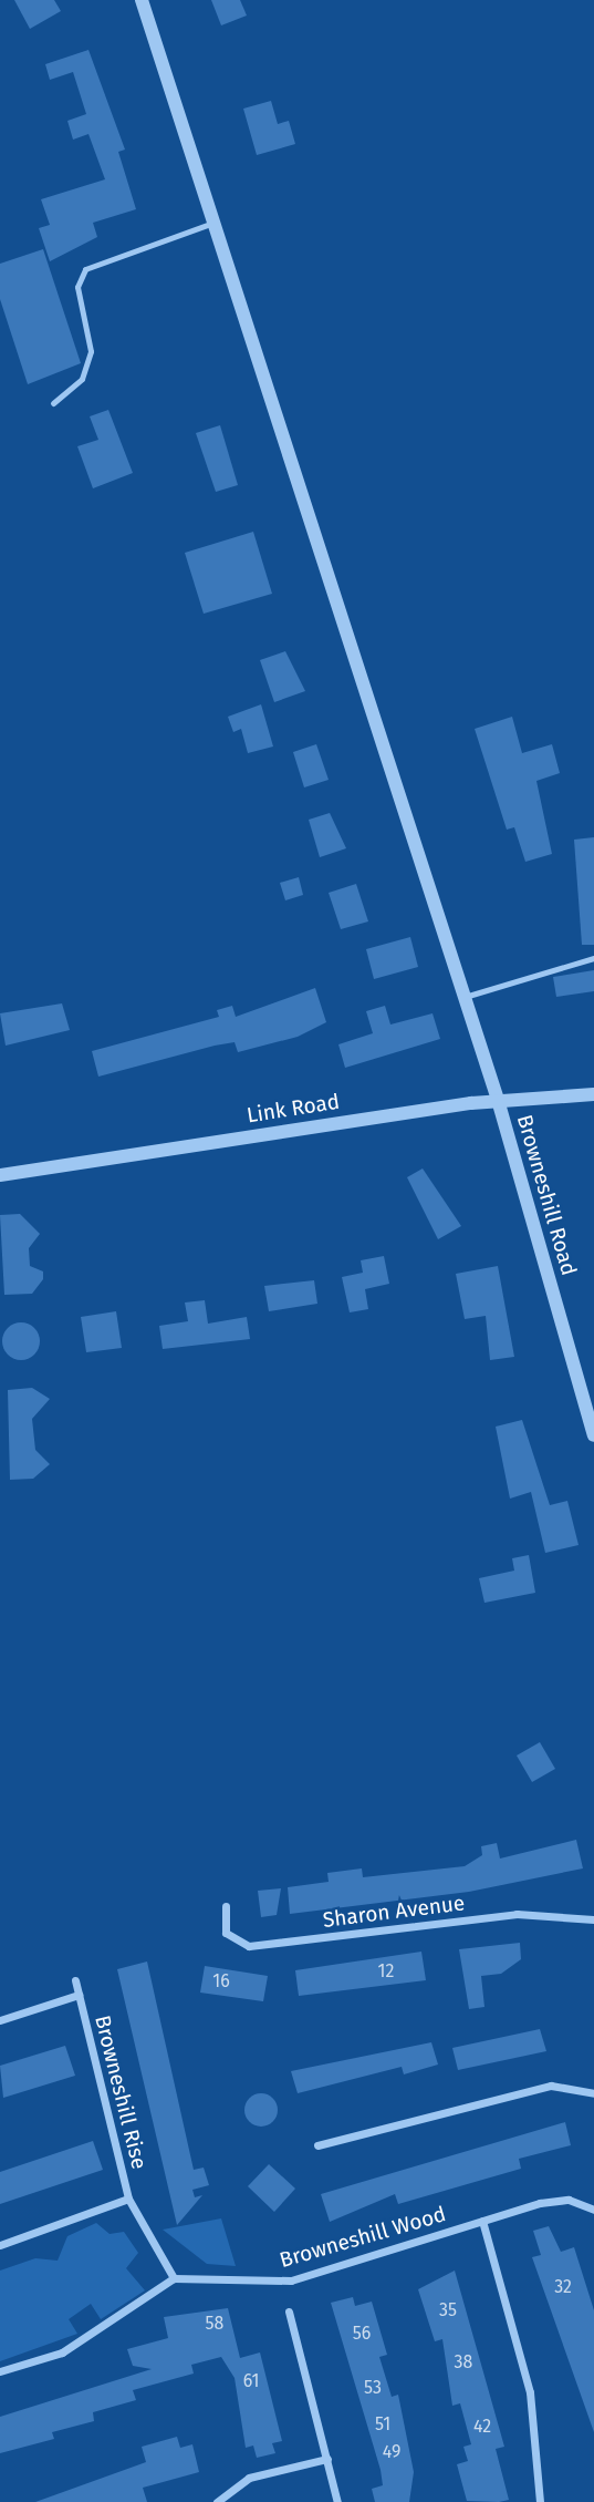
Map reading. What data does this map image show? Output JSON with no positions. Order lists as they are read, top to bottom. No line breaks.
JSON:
{"streets":{"street":["Link Road","Browneshill Road","Sharon Avenue","Browneshill Rise","Browneshill Wood"]},"crossings":[["Link Road","Browneshill Road"],["Browneshill Rise","Browneshill Wood"]],"house_numbers":["12","16","32","35","58","56","38","61","53","51","42","49"]}
